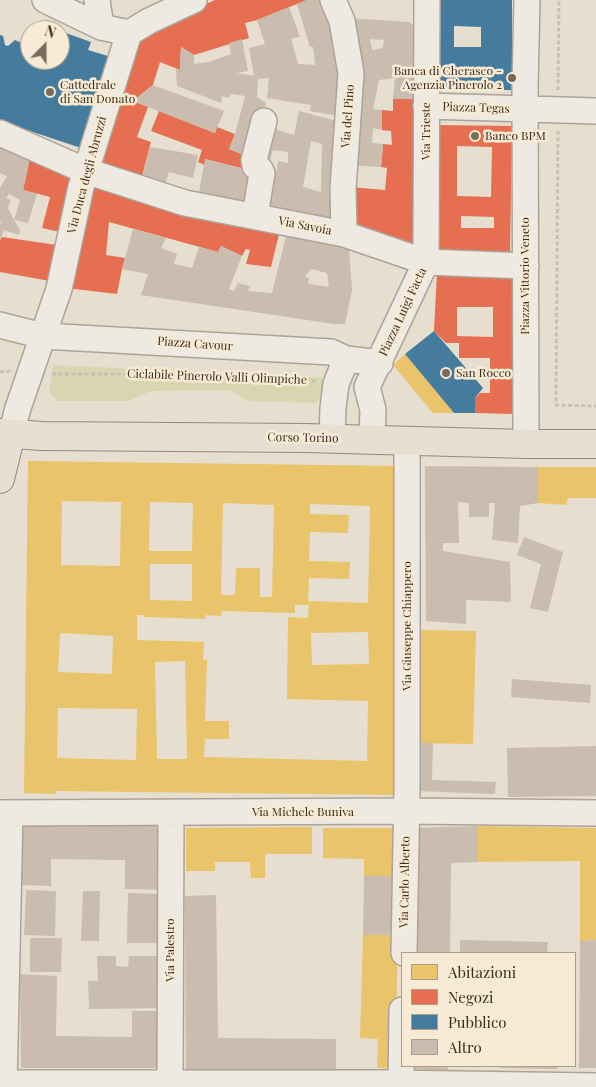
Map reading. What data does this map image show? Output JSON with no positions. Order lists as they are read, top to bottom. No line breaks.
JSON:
{"streets":{"main road":["Corso Torino"],"street":["Piazza Tegas","Via del Pino","Via Trieste","Via Duca degli Abruzzi","Via Savoia","Piazza Vittorio Veneto","Piazza Luigi Facta","Piazza Cavour","Via Giuseppe Chiappero","Via Michele Buniva","Via Carlo Alberto","Via Palestro"],"path":["Ciclabile Pinerolo Valli Olimpiche"]},"crossings":[["Piazza Tegas","Via Trieste"],["Piazza Tegas","Piazza Vittorio Veneto"],["Via del Pino","Via Savoia"],["Via Trieste","Via Savoia"],["Via Trieste","Piazza Luigi Facta"],["Via Duca degli Abruzzi","Via Savoia"],["Via Duca degli Abruzzi","Piazza Cavour"],["Via Savoia","Piazza Vittorio Veneto"],["Via Savoia","Piazza Luigi Facta"],["Piazza Vittorio Veneto","Corso Torino"],["Piazza Luigi Facta","Piazza Cavour"],["Corso Torino","Via Giuseppe Chiappero"],["Via Giuseppe Chiappero","Via Michele Buniva"],["Via Giuseppe Chiappero","Via Carlo Alberto"],["Via Michele Buniva","Via Carlo Alberto"],["Via Michele Buniva","Via Palestro"]],"places":["Banca di Cherasco - Agenzia Pinerolo 2","Cattedrale di San Donato","Banco BPM","San Rocco"],"legend":["Abitazioni","Negozi","Pubblico","Altro"],"north":"top"}
